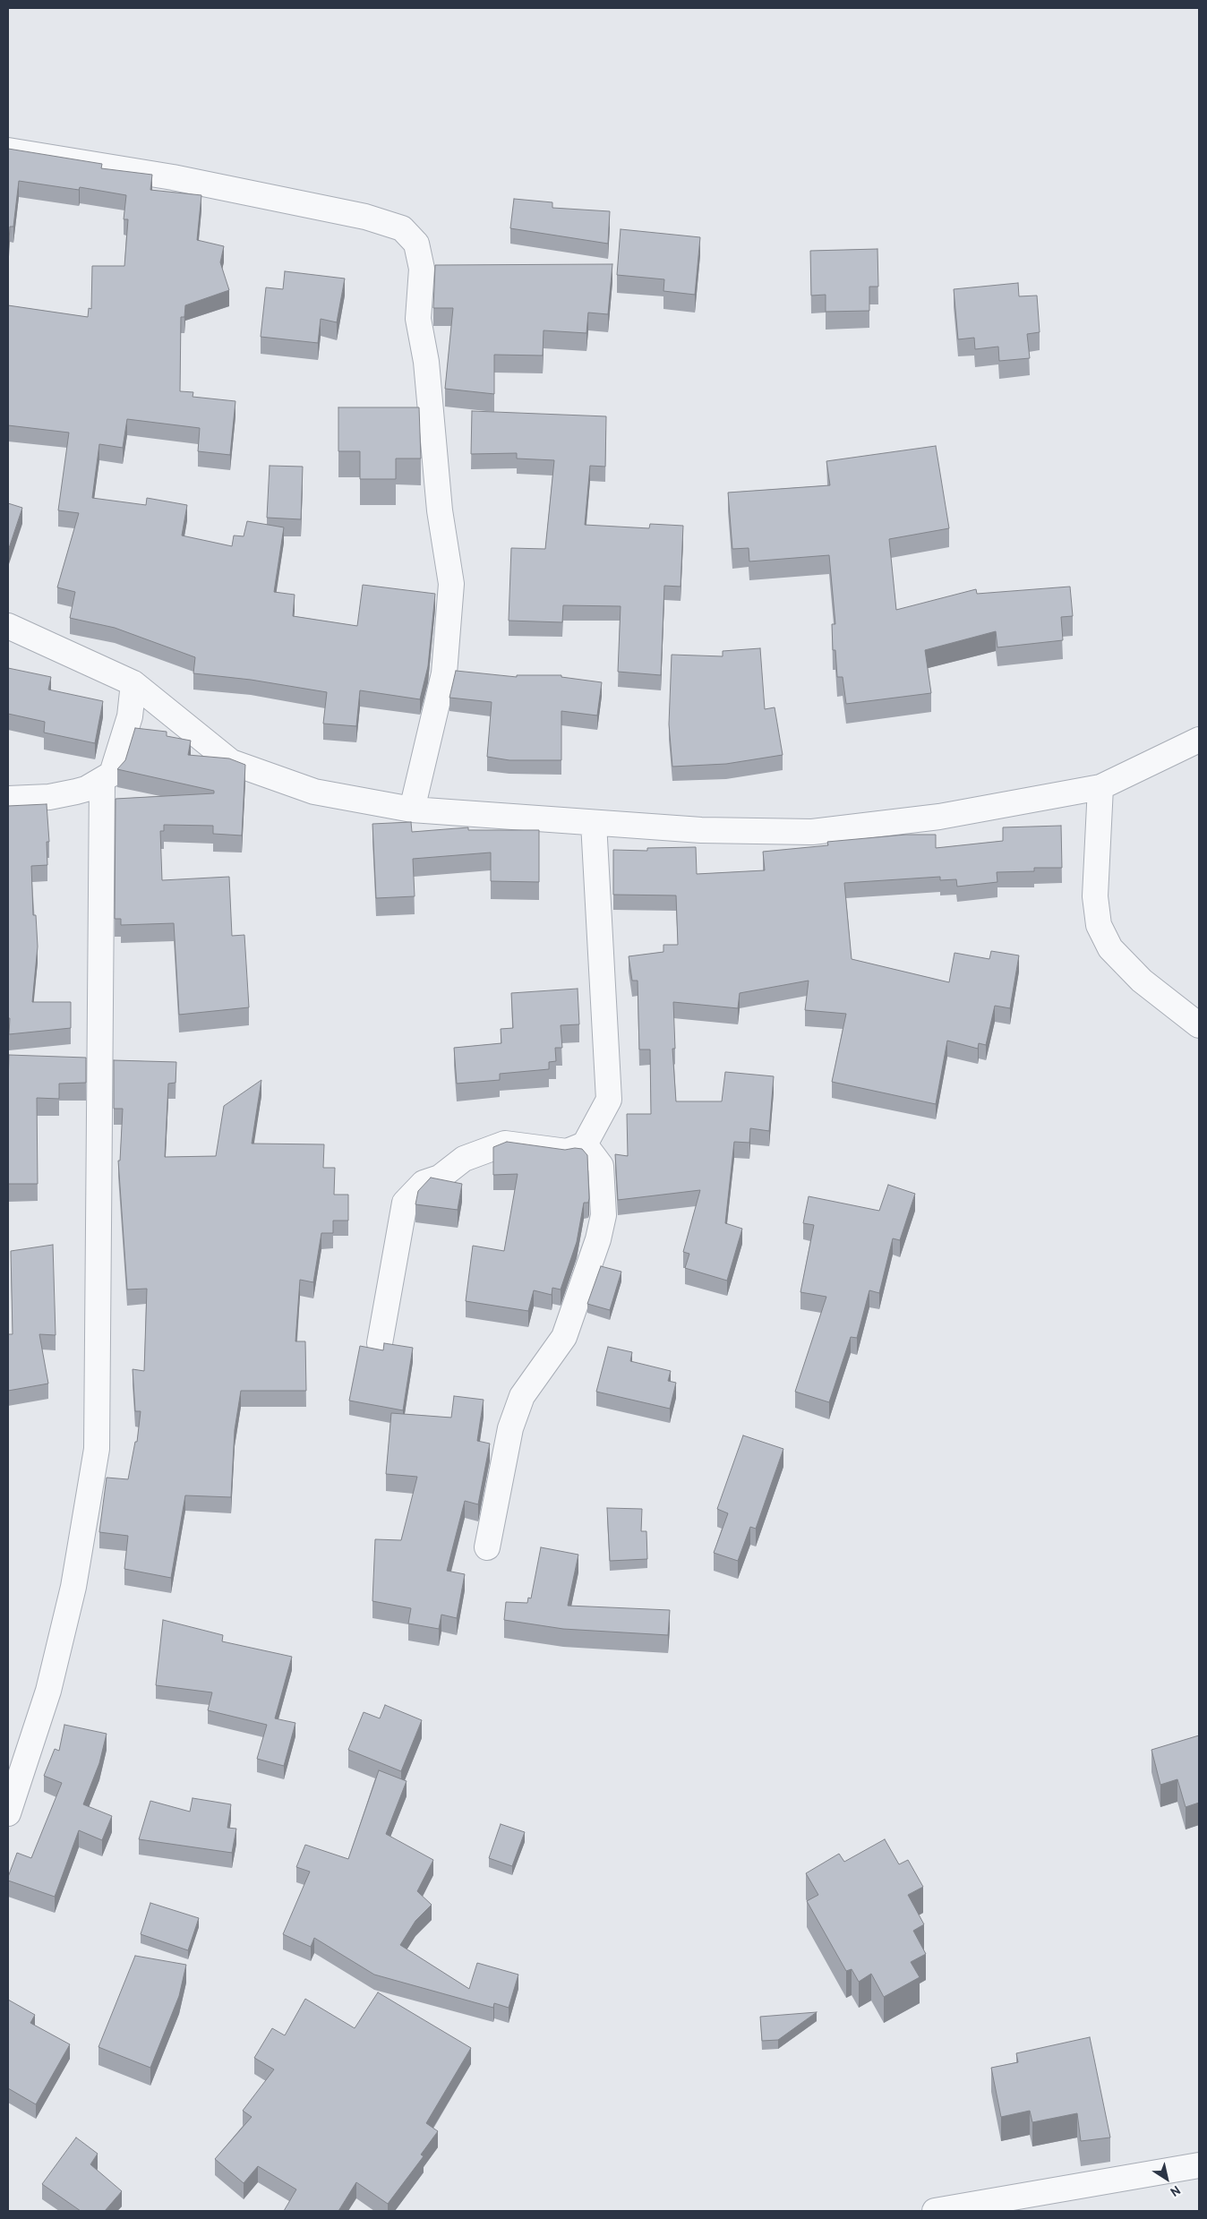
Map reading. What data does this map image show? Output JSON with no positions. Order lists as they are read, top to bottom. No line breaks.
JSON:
{"north":"bottom right"}
